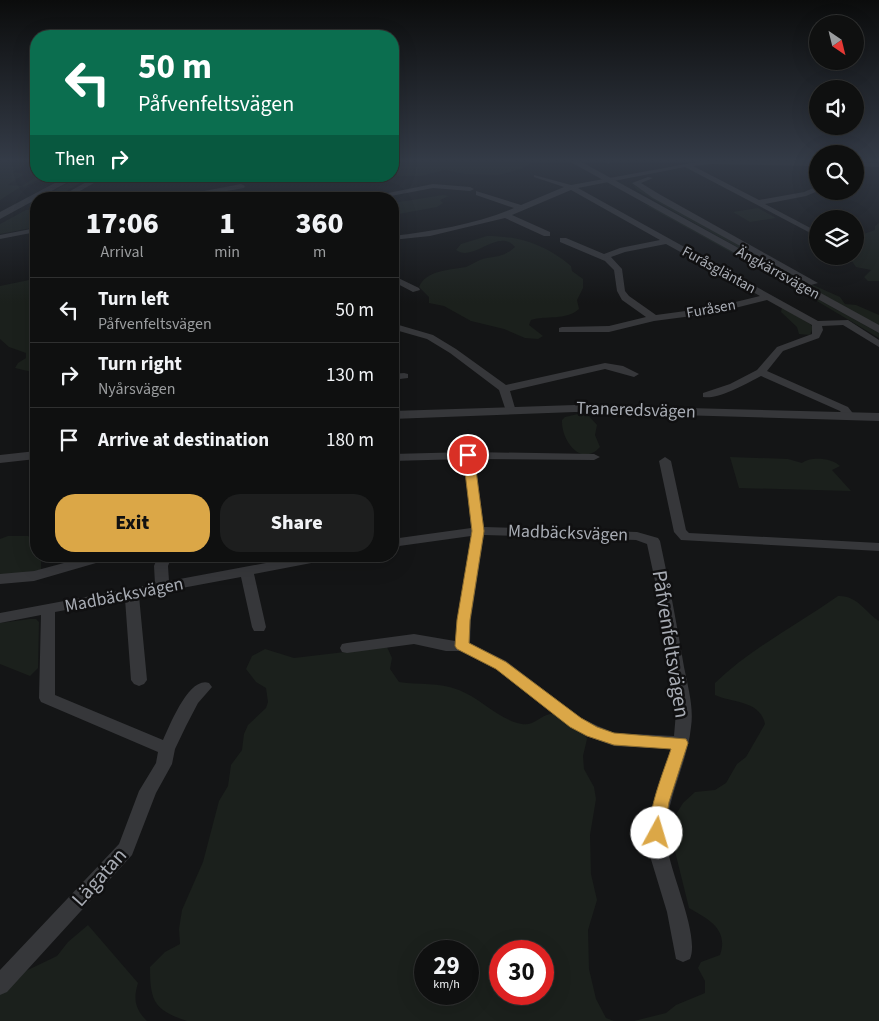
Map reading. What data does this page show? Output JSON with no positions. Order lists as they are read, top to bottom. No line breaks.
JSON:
{"streets":{"street":["Furåsgläntan","Ängkärrsvägen","Furåsen","Traneredsvägen","Madbäcksvägen","Påfvenfeltsvägen","Lägatan"]},"crossings":[["Furåsgläntan","Furåsen"],["Madbäcksvägen","Påfvenfeltsvägen"]],"north":"bottom right","page":{"turn":["50 m","Påfvenfeltsvägen"],"then":"Then","eta":["17:06","Arrival","1","min","360","m"],"list":[{"name":"Turn left","note":"Påfvenfeltsvägen","value":"50 m"},{"name":"Turn right","note":"Nyårsvägen","value":"130 m"},{"name":"Arrive at destination","value":"180 m"}],"buttons":["Exit","Share"],"speed":"29 km/h","limit":"30"}}
